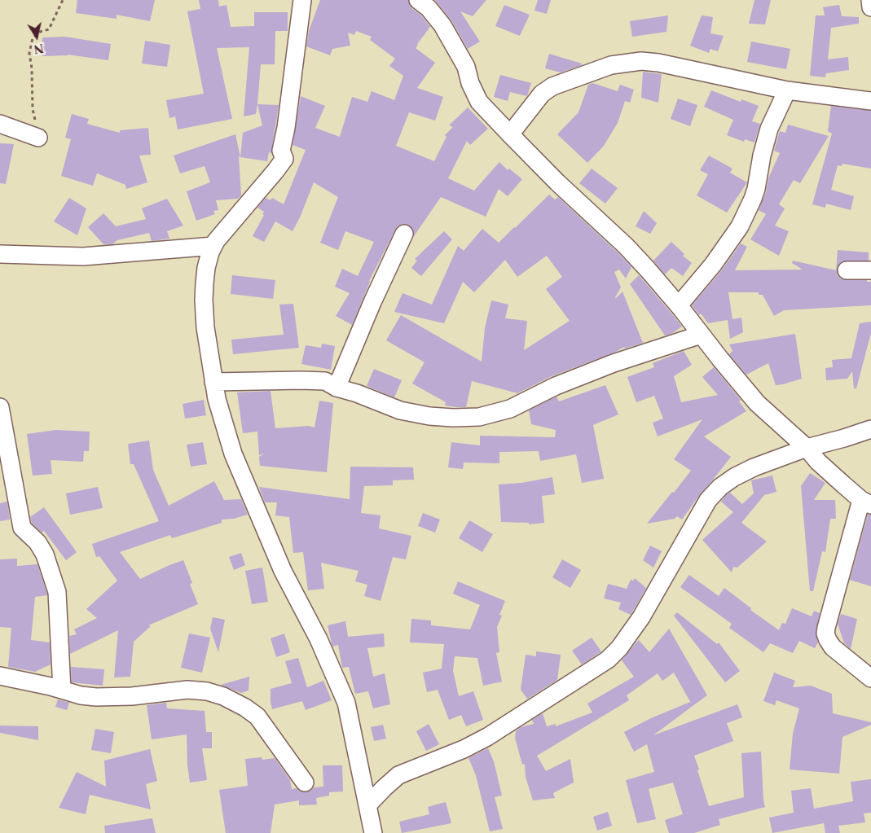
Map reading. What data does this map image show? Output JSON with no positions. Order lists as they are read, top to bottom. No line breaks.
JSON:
{"north":"bottom"}
